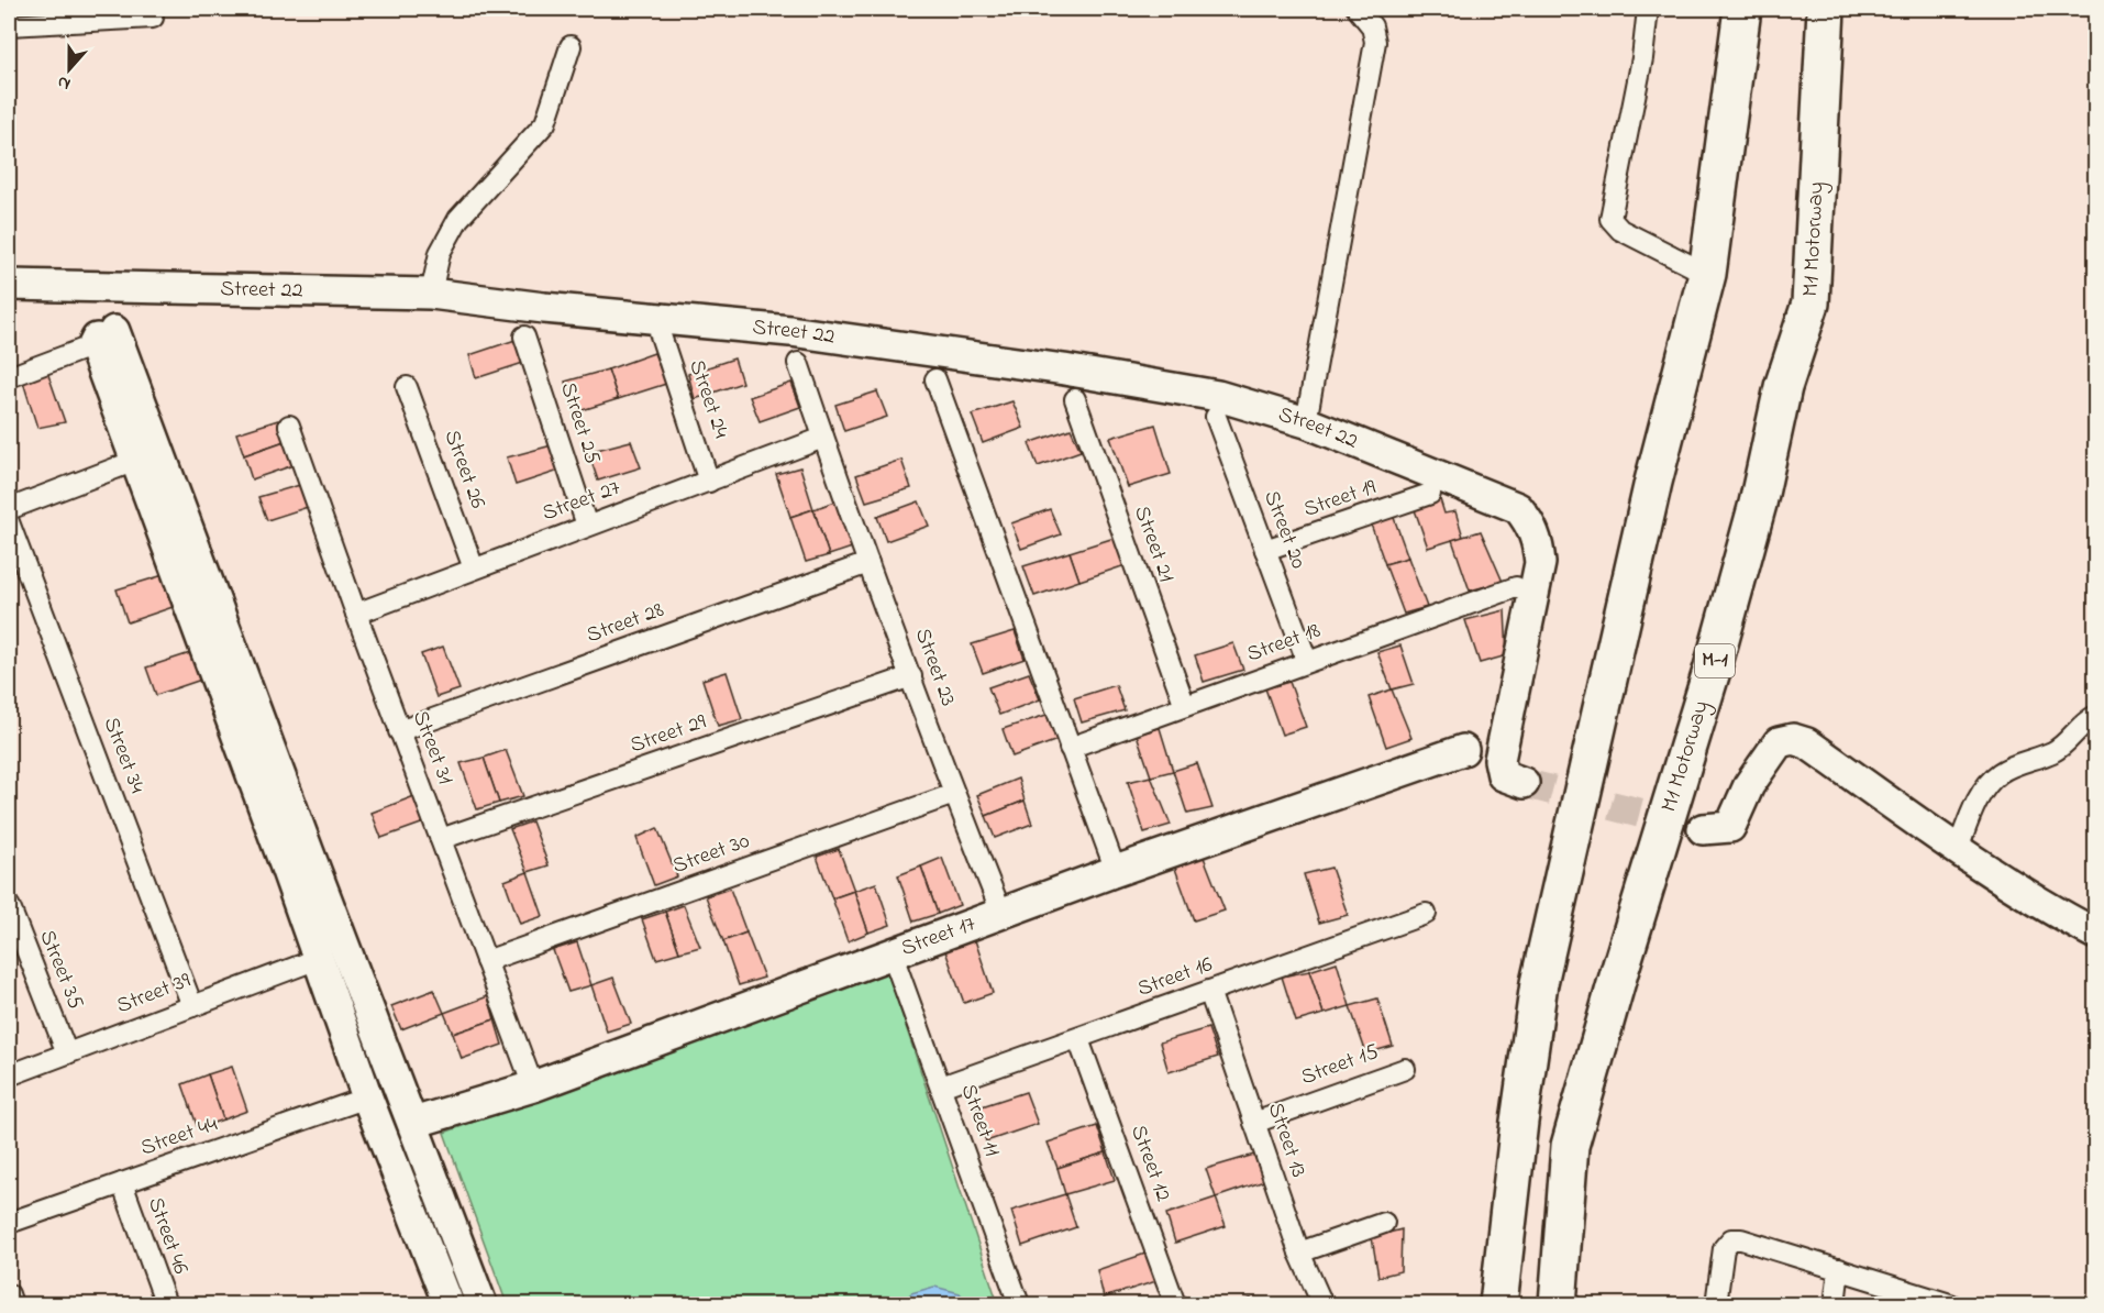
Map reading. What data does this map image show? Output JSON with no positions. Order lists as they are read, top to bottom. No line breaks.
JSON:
{"streets":{"highway":["M1 Motorway","M-1"],"street":["Street 22","Street 24","Street 25","Street 26","Street 19","Street 27","Street 20","Street 21","Street 28","Street 18","Street 23","Street 29","Street 31","Street 34","Street 30","Street 17","Street 35","Street 16","Street 39","Street 15","Street 11","Street 44","Street 13","Street 12","Street 46"]},"crossings":[["Street 24","Street 27"],["Street 25","Street 27"],["Street 26","Street 27"],["Street 19","Street 20"],["Street 27","Street 23"],["Street 27","Street 31"],["Street 20","Street 18"],["Street 21","Street 18"],["Street 28","Street 23"],["Street 28","Street 31"],["Street 23","Street 29"],["Street 23","Street 30"],["Street 23","Street 17"],["Street 29","Street 31"],["Street 31","Street 30"],["Street 31","Street 17"],["Street 34","Street 39"],["Street 17","Street 11"],["Street 35","Street 39"],["Street 16","Street 11"],["Street 16","Street 13"],["Street 16","Street 12"],["Street 15","Street 13"],["Street 44","Street 46"]],"north":"bottom"}
